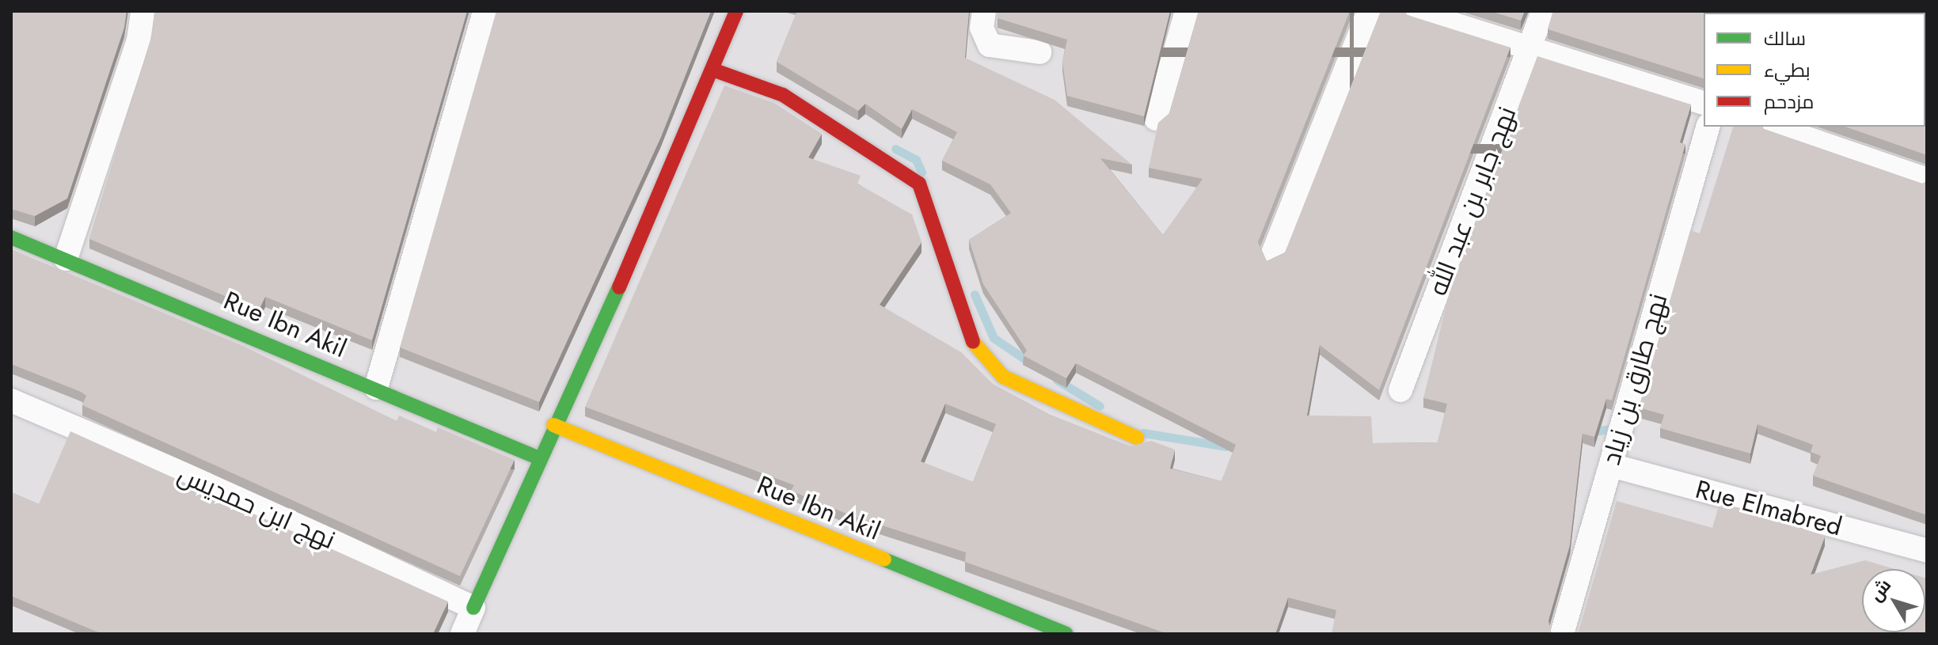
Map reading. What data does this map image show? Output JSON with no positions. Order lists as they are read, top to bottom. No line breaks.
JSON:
{"streets":{"street":["نهج جابر بن عبد الله","Rue Ibn Akil","نهج طارق بن زياد","نهج ابن حمديس","Rue Elmabred"]},"crossings":[["نهج طارق بن زياد","Rue Elmabred"]],"legend":["سالك","بطيء","مزدحم"],"north":"top left"}
